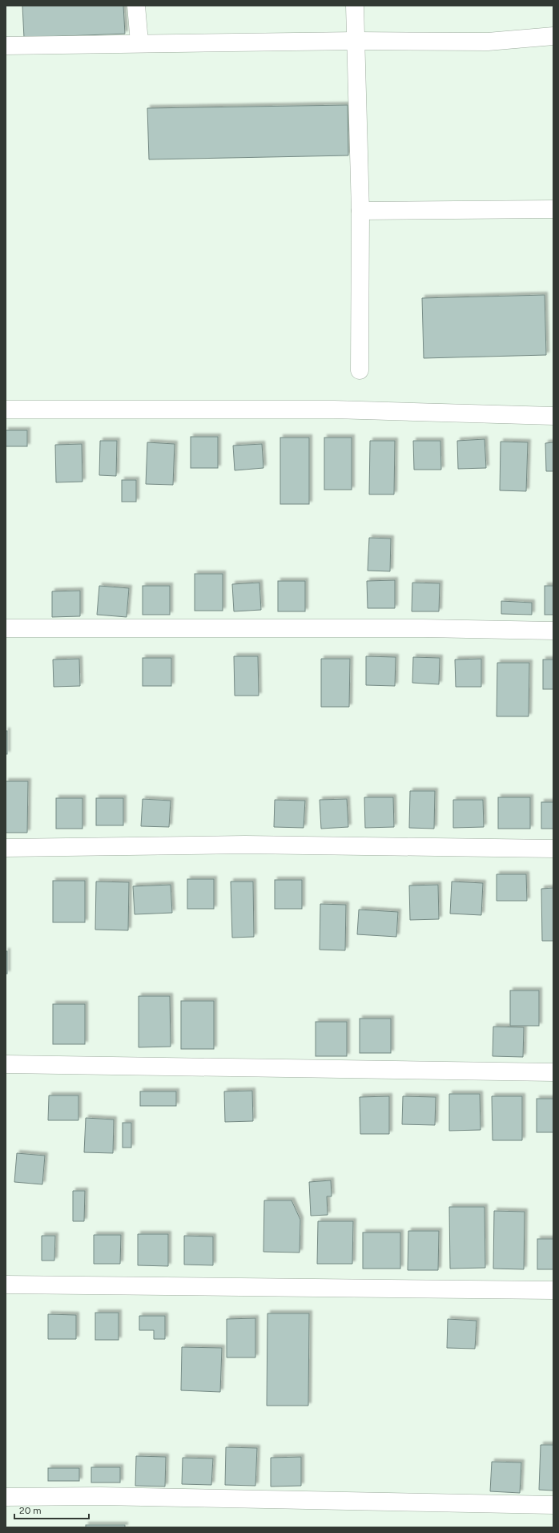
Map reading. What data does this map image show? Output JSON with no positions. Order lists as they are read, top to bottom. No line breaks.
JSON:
{"scale_bar":"20 m"}
